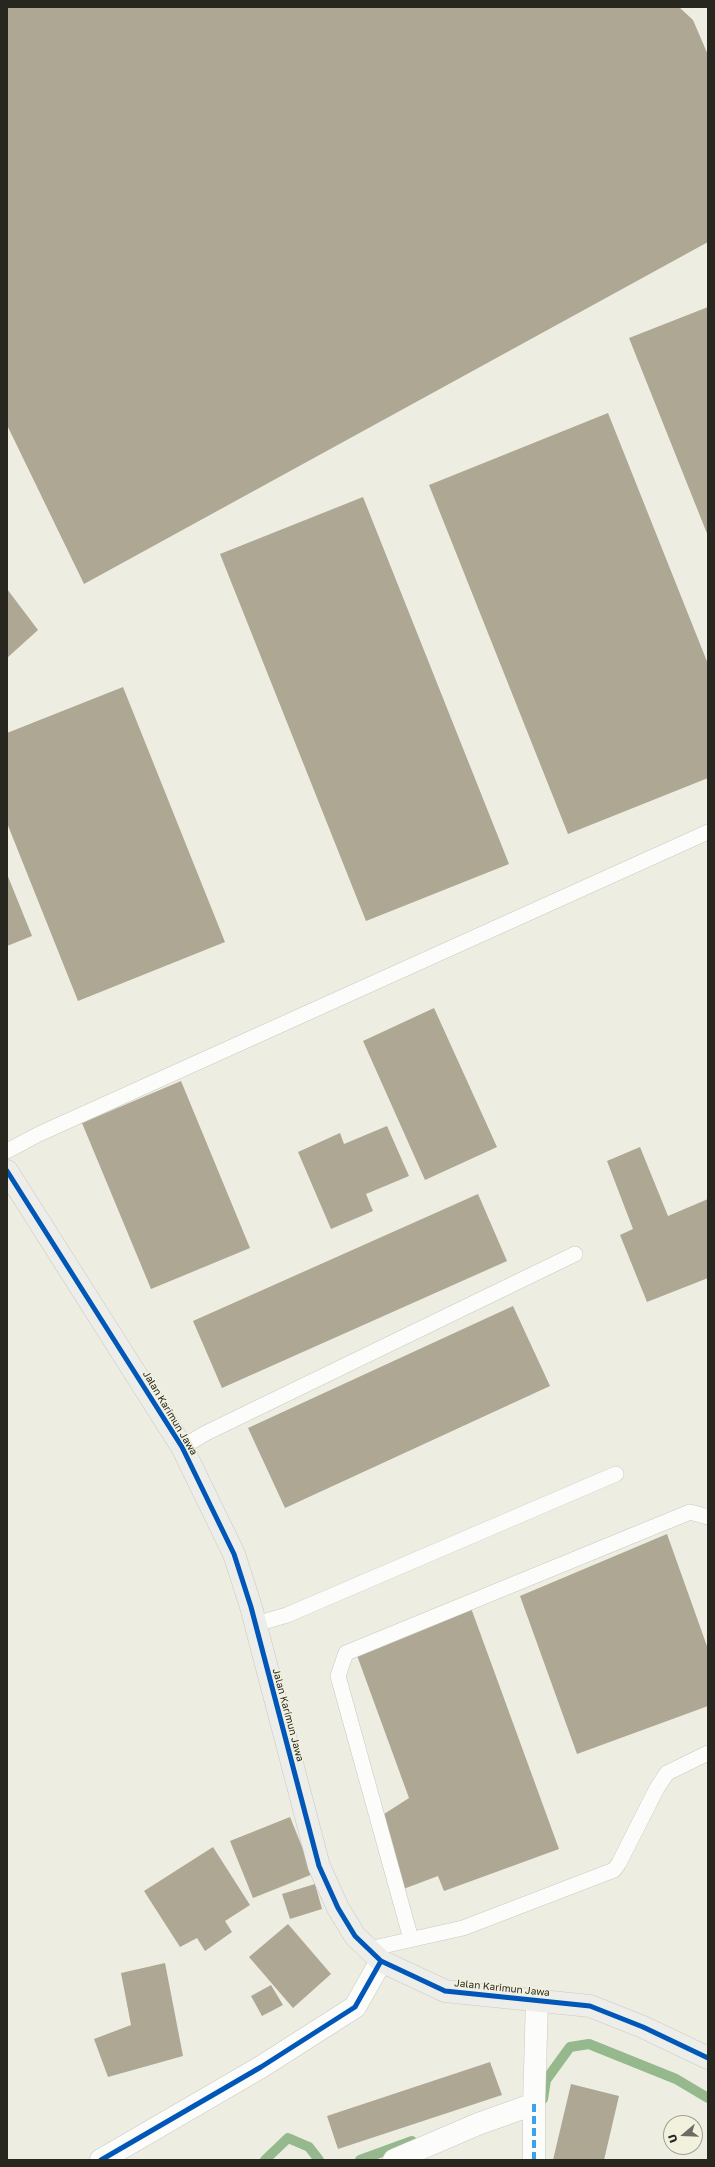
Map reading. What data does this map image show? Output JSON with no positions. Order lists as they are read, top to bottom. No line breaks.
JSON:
{"streets":{"street":["Jalan Karimun Jawa"]},"north":"left"}
